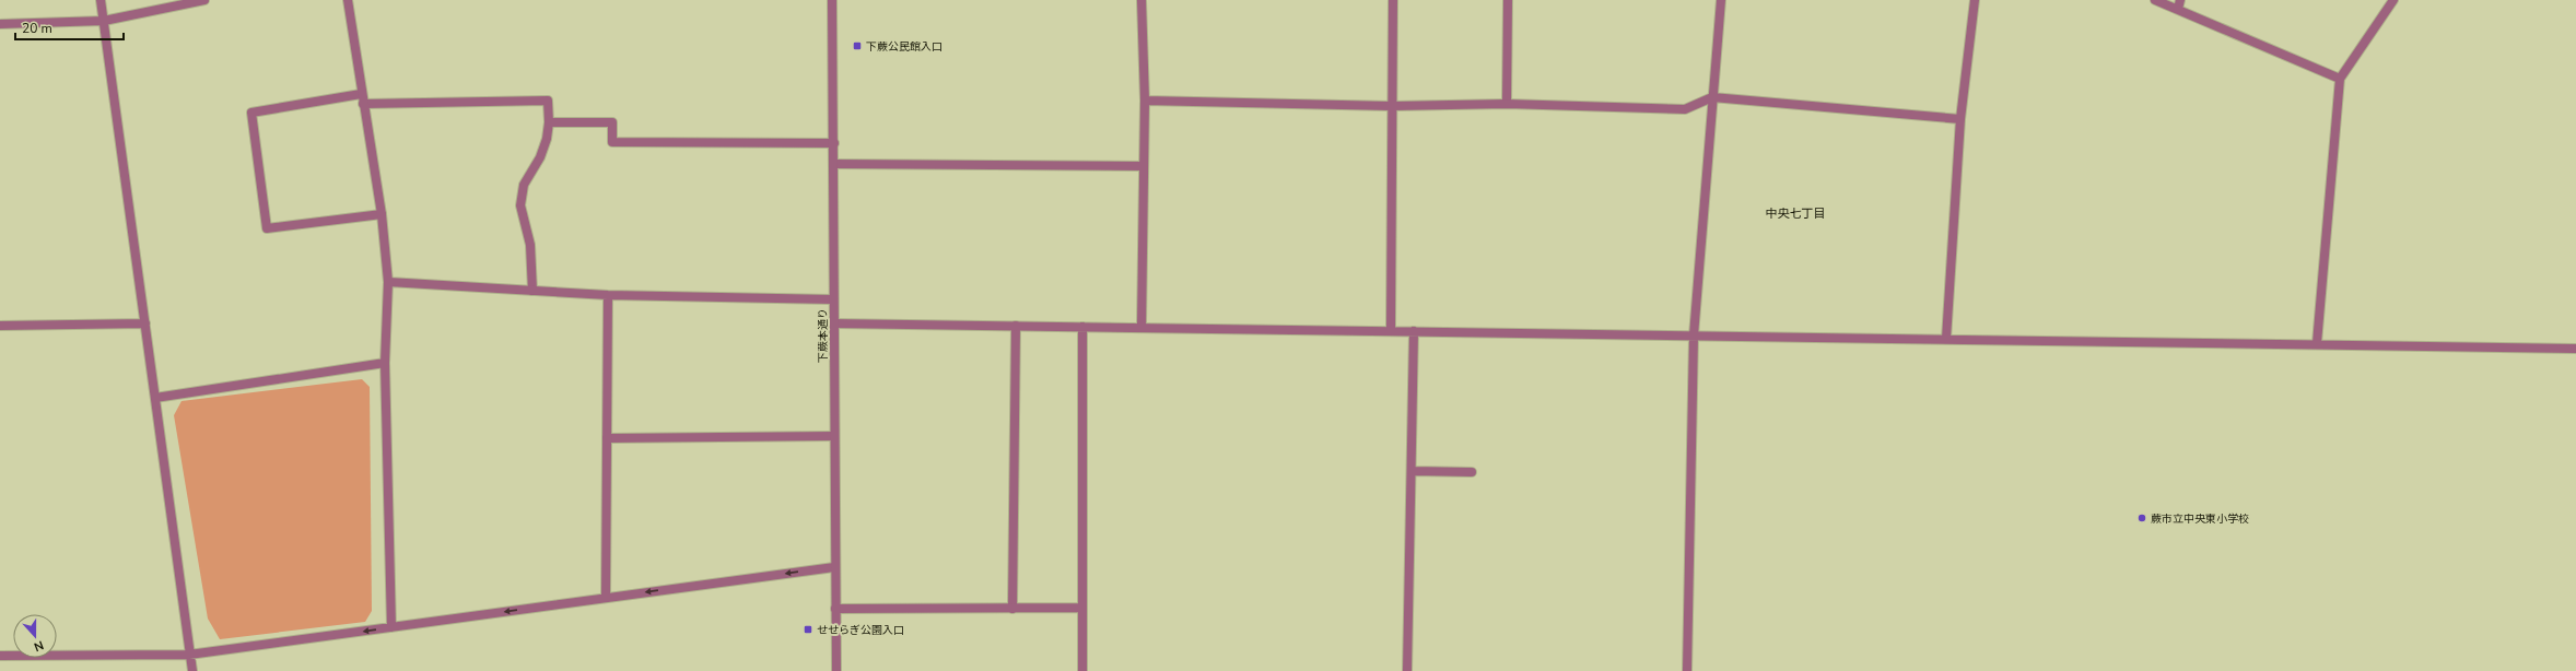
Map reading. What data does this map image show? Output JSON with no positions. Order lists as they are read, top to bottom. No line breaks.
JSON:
{"streets":{"street":["下蕨本通り"]},"districts":["中央七丁目"],"places":{"transit":["下蕨公民館入口","せせらぎ公園入口"],"other":["蕨市立中央東小学校"]},"scale_bar":"20 m","north":"bottom"}
